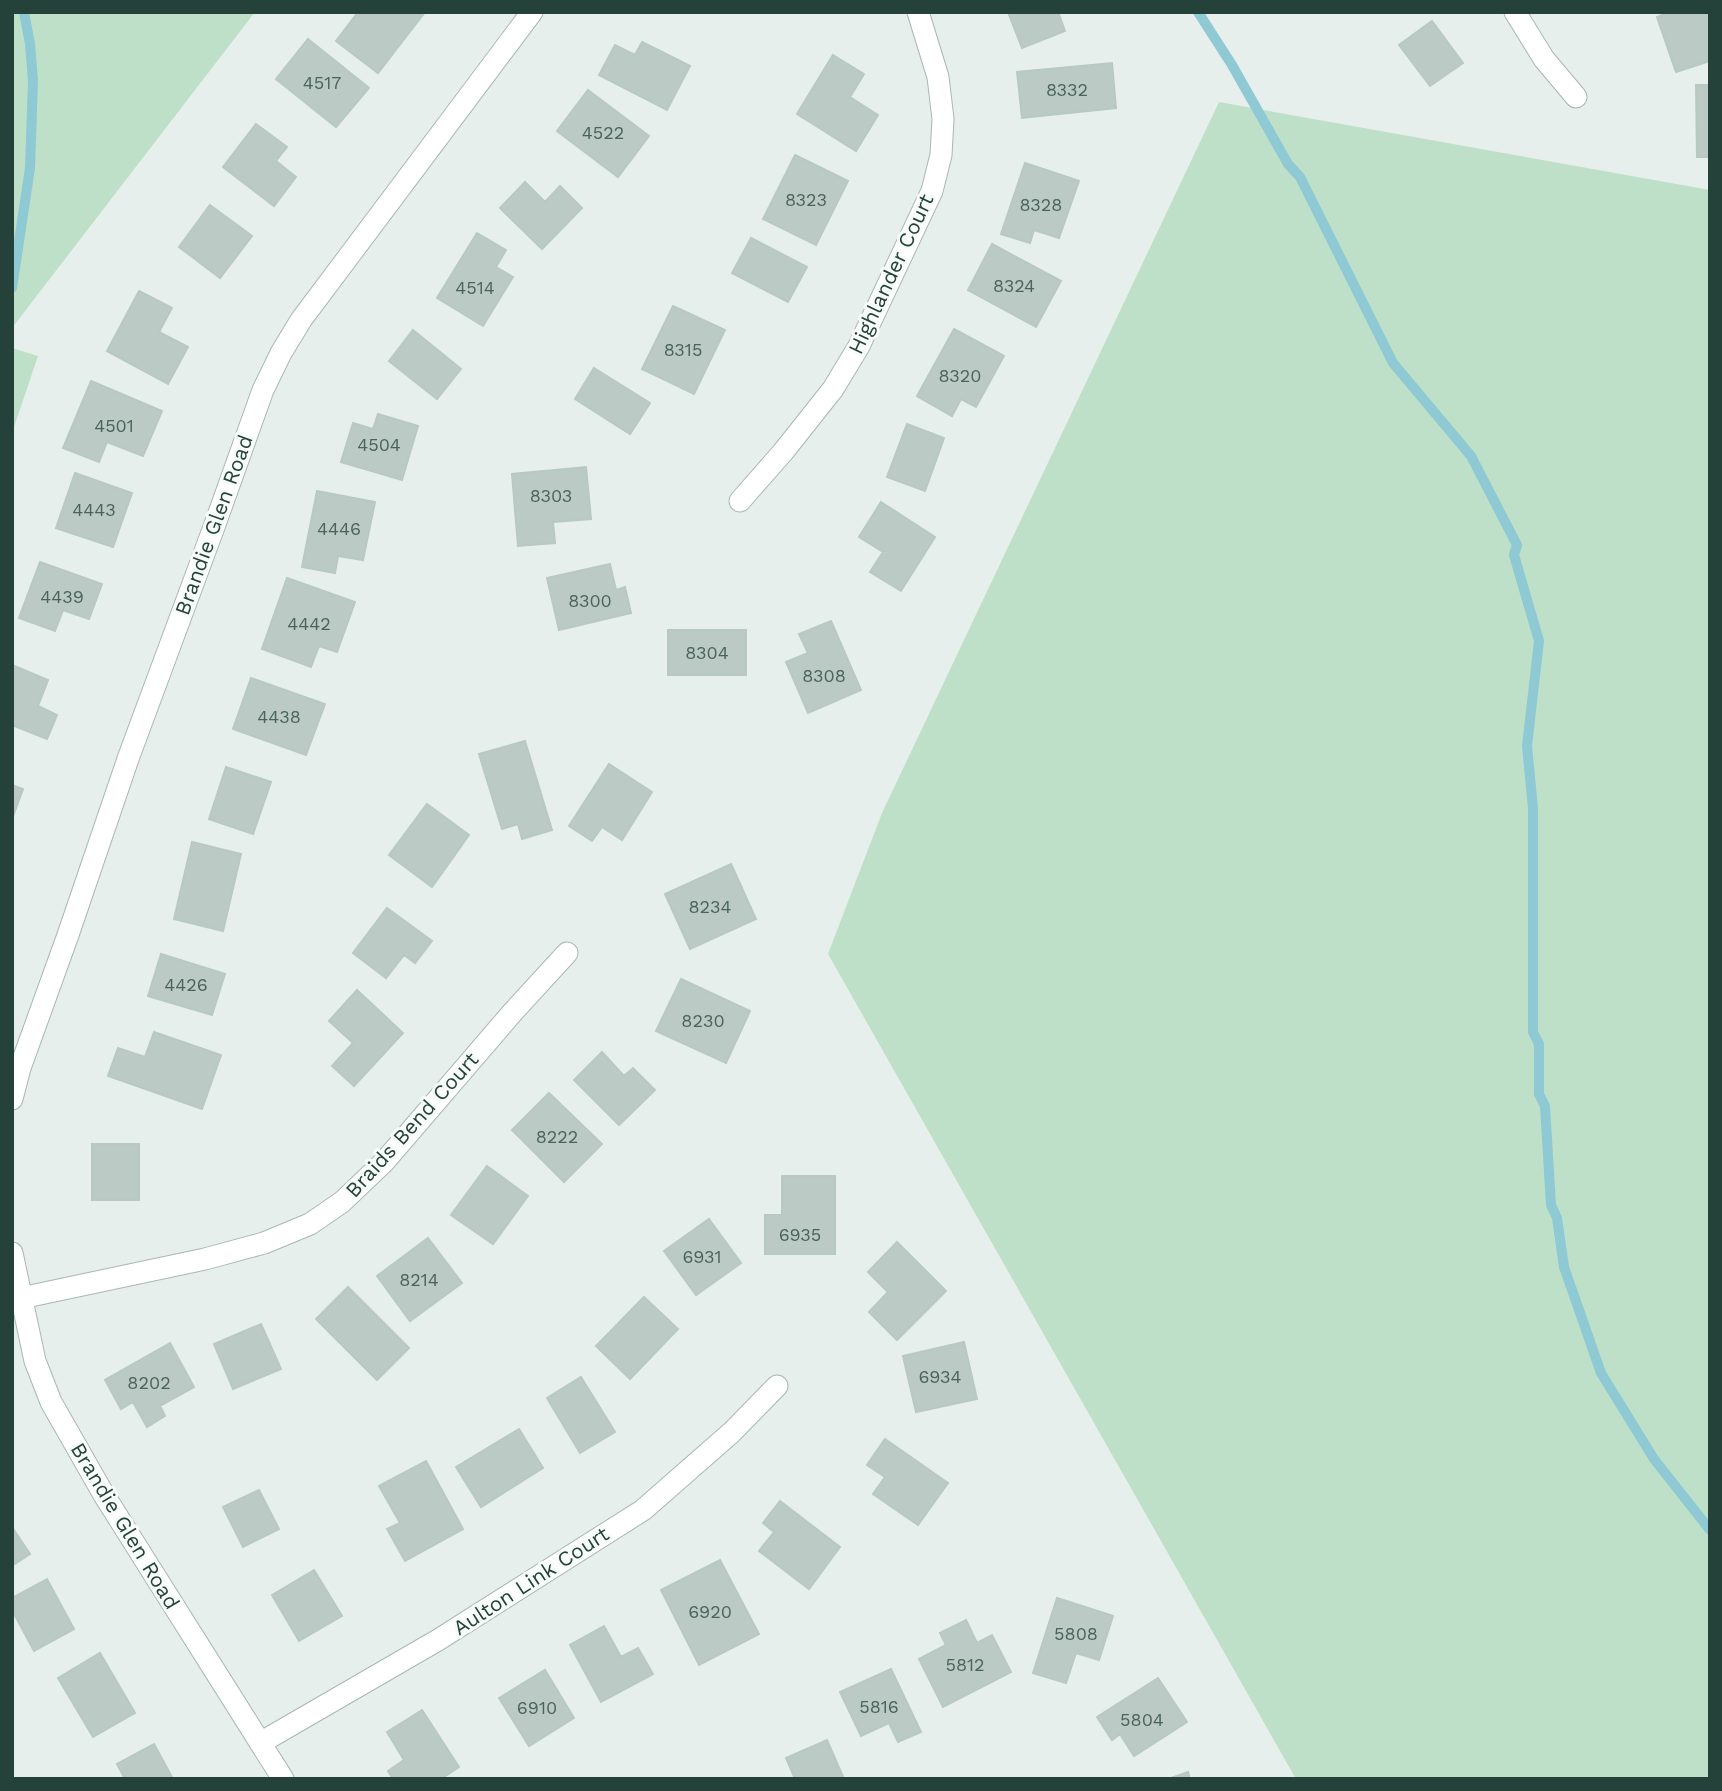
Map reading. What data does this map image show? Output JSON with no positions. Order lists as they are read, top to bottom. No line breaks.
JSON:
{"streets":{"street":["Highlander Court","Brandie Glen Road","Braids Bend Court","Aulton Link Court"]},"crossings":[["Brandie Glen Road","Braids Bend Court"],["Brandie Glen Road","Aulton Link Court"]],"house_numbers":["4517","8332","4522","8323","8328","8324","4514","8315","8320","4501","4504","8303","4443","4446","4439","8300","4442","8304","8308","4438","8234","4426","8230","8222","6935","6931","8214","6934","8202","6920","5808","5812","5816","6910","5804"]}
